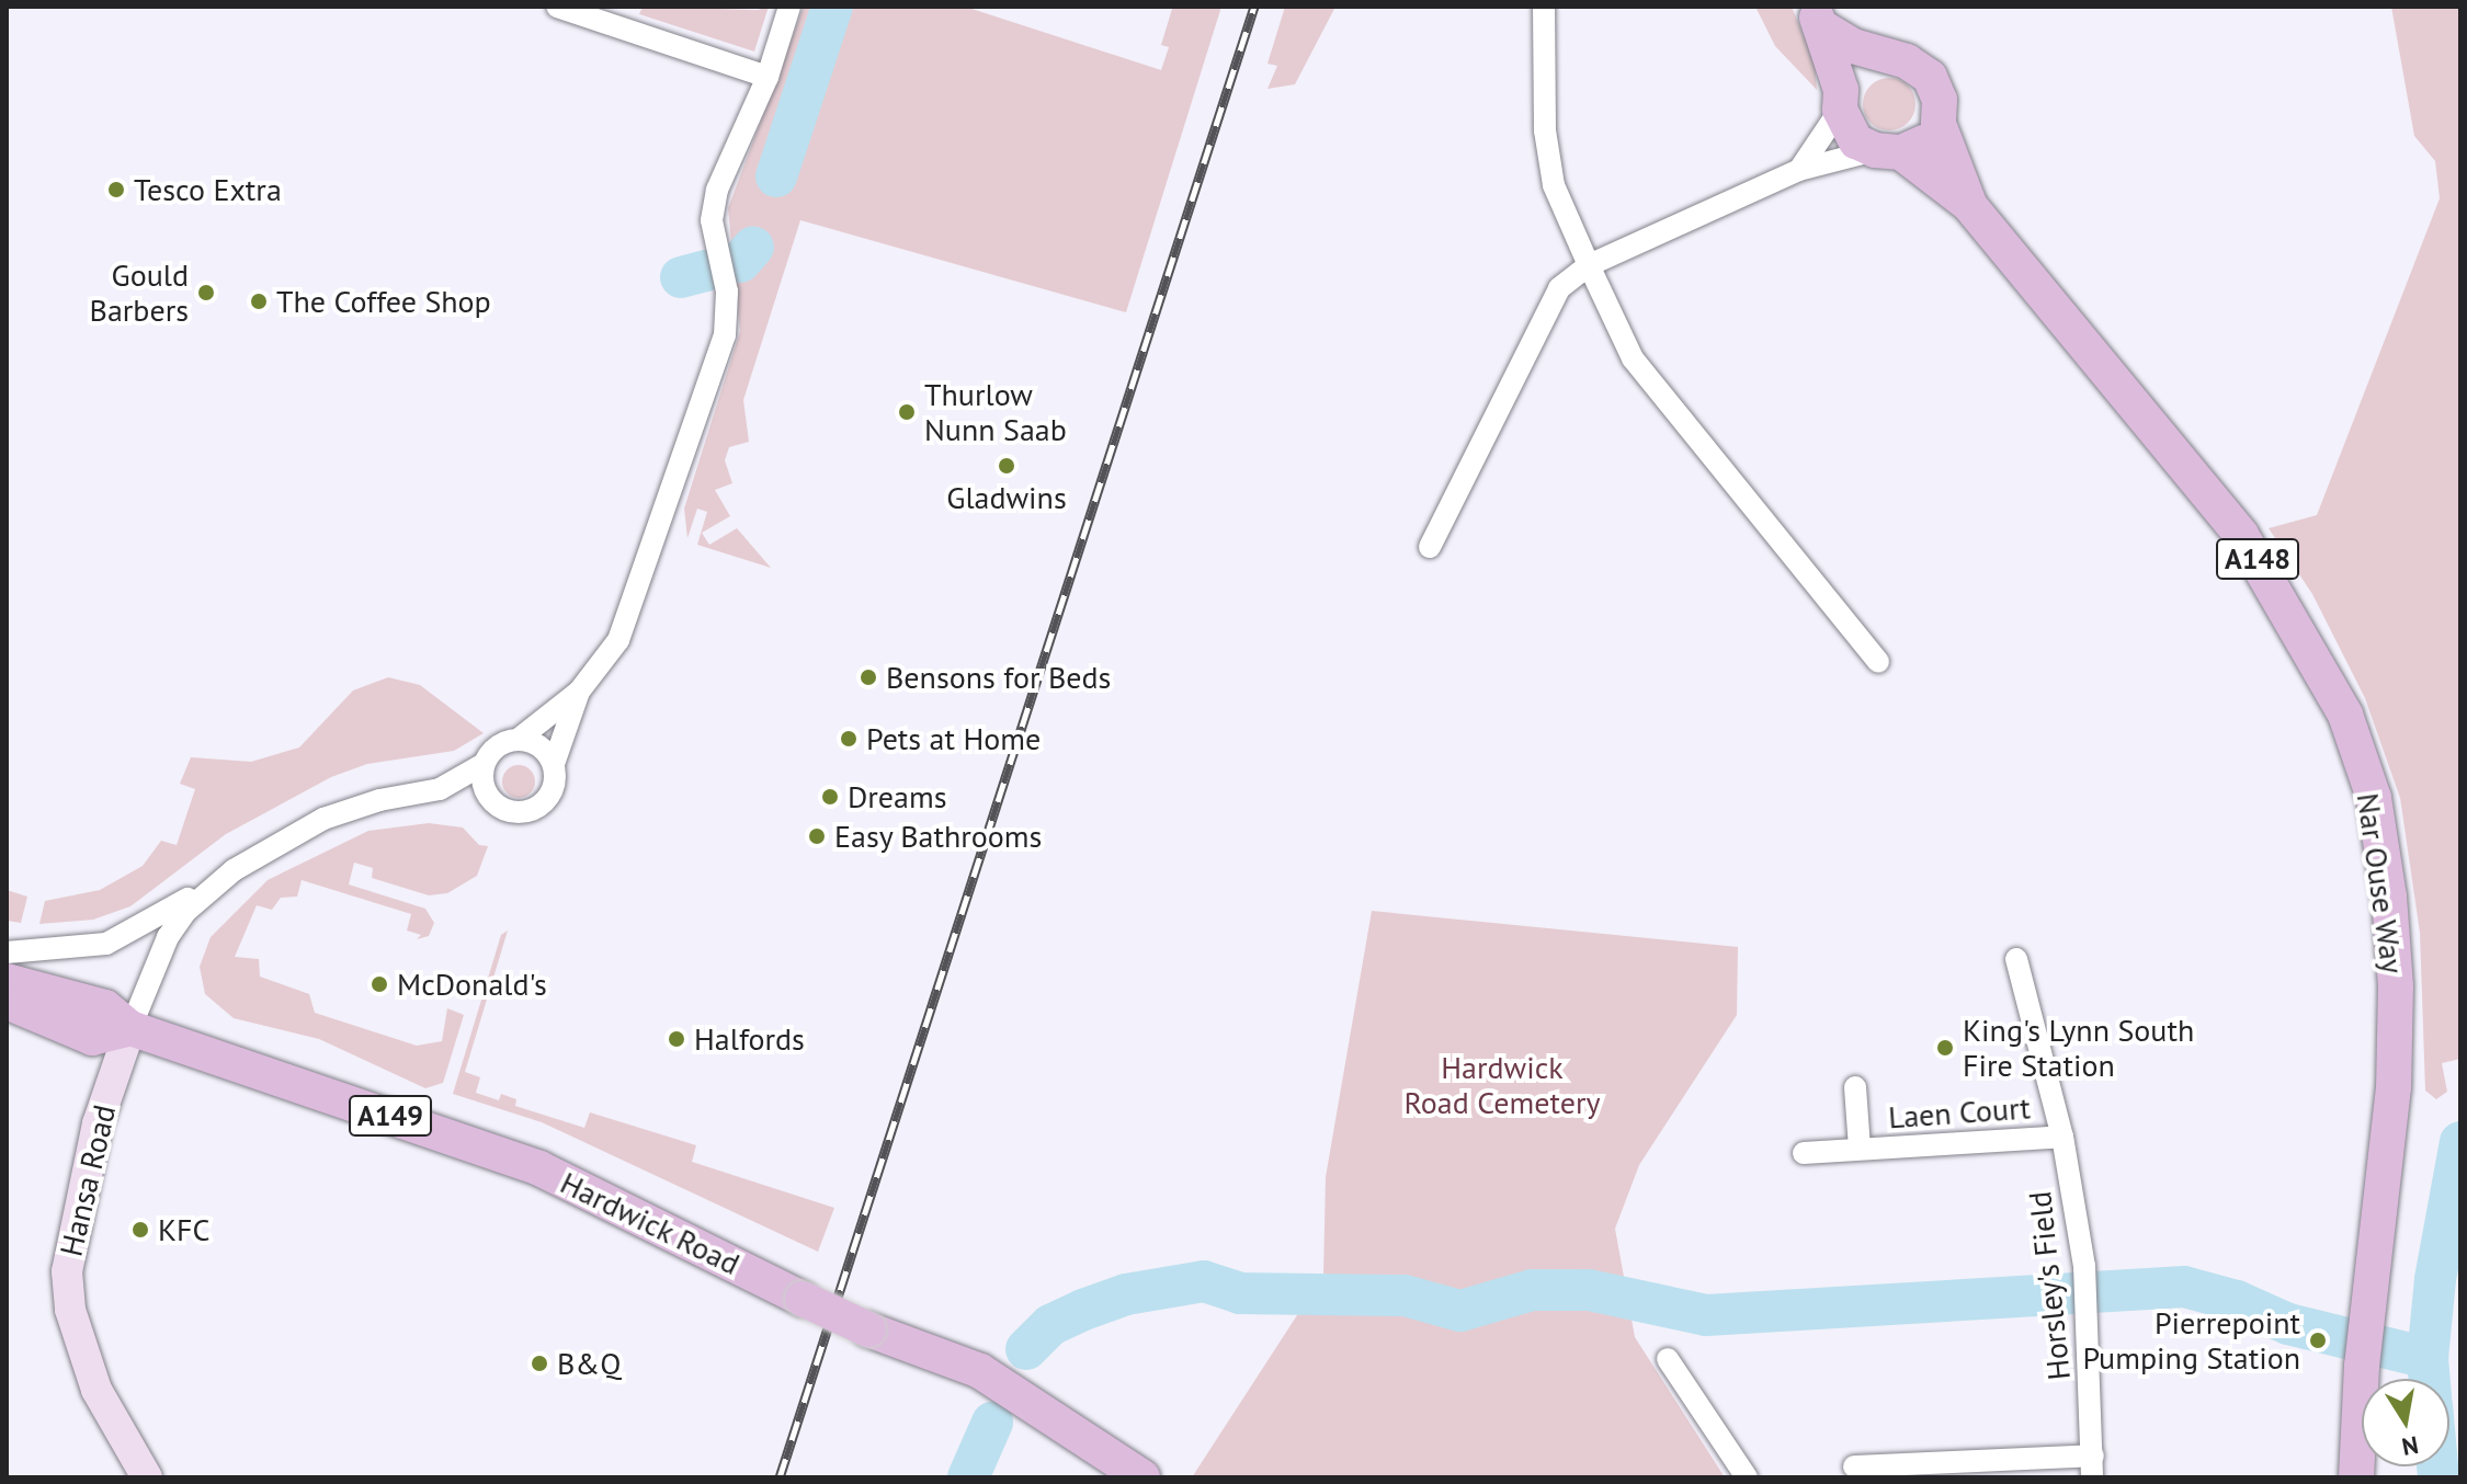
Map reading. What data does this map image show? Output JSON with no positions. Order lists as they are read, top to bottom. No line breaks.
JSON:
{"streets":{"main road":["A148","Nar Ouse Way","A149","Hardwick Road"],"street":["Laen Court","Hansa Road","Horsley's Field"]},"crossings":[["Laen Court","Horsley's Field"],["Hansa Road","Hardwick Road"]],"parks":["Hardwick Road Cemetery"],"places":["Tesco Extra","Gould Barbers","The Coffee Shop","Thurlow Nunn Saab","Gladwins","Bensons for Beds","Pets at Home","Dreams","Easy Bathrooms","McDonald's","Halfords","King's Lynn South Fire Station","KFC","Pierrepoint Pumping Station","B&Q"],"north":"bottom"}
